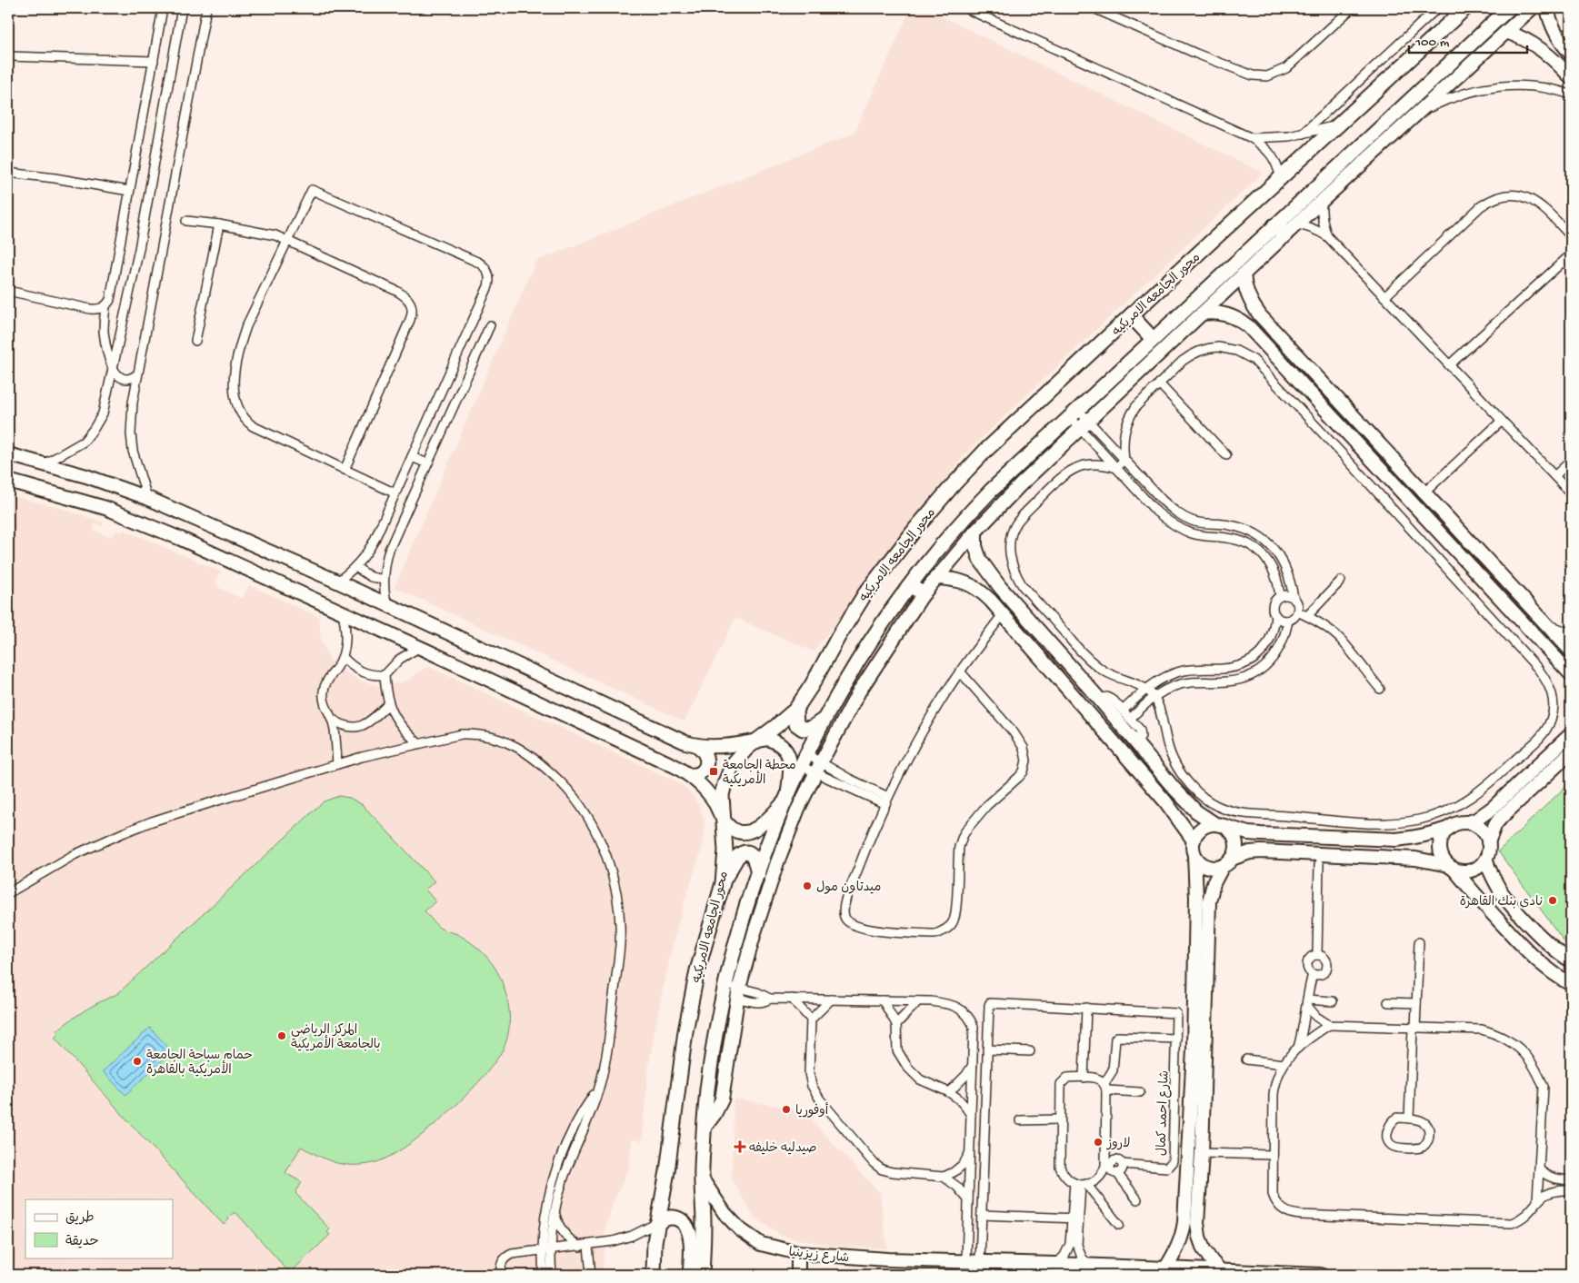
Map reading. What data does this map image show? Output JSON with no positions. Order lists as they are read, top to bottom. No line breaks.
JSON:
{"streets":{"main road":["محور الجامعه الامريكيه"],"street":["شارع احمد كمال","شارع زيزينيا"]},"places":{"transit":["محطة الجامعة الأمريكية"],"other":["ميدتاون مول","نادى بنك القاهرة","المركز الرياضي بالجامعة الأمريكية","حمام سباحة الجامعة الأمريكية بالقاهرة","أوفوريا","لاروز"],"health":["صيدليه خليفه"]},"legend":["طريق","حديقة"],"scale_bar":"100 m"}
